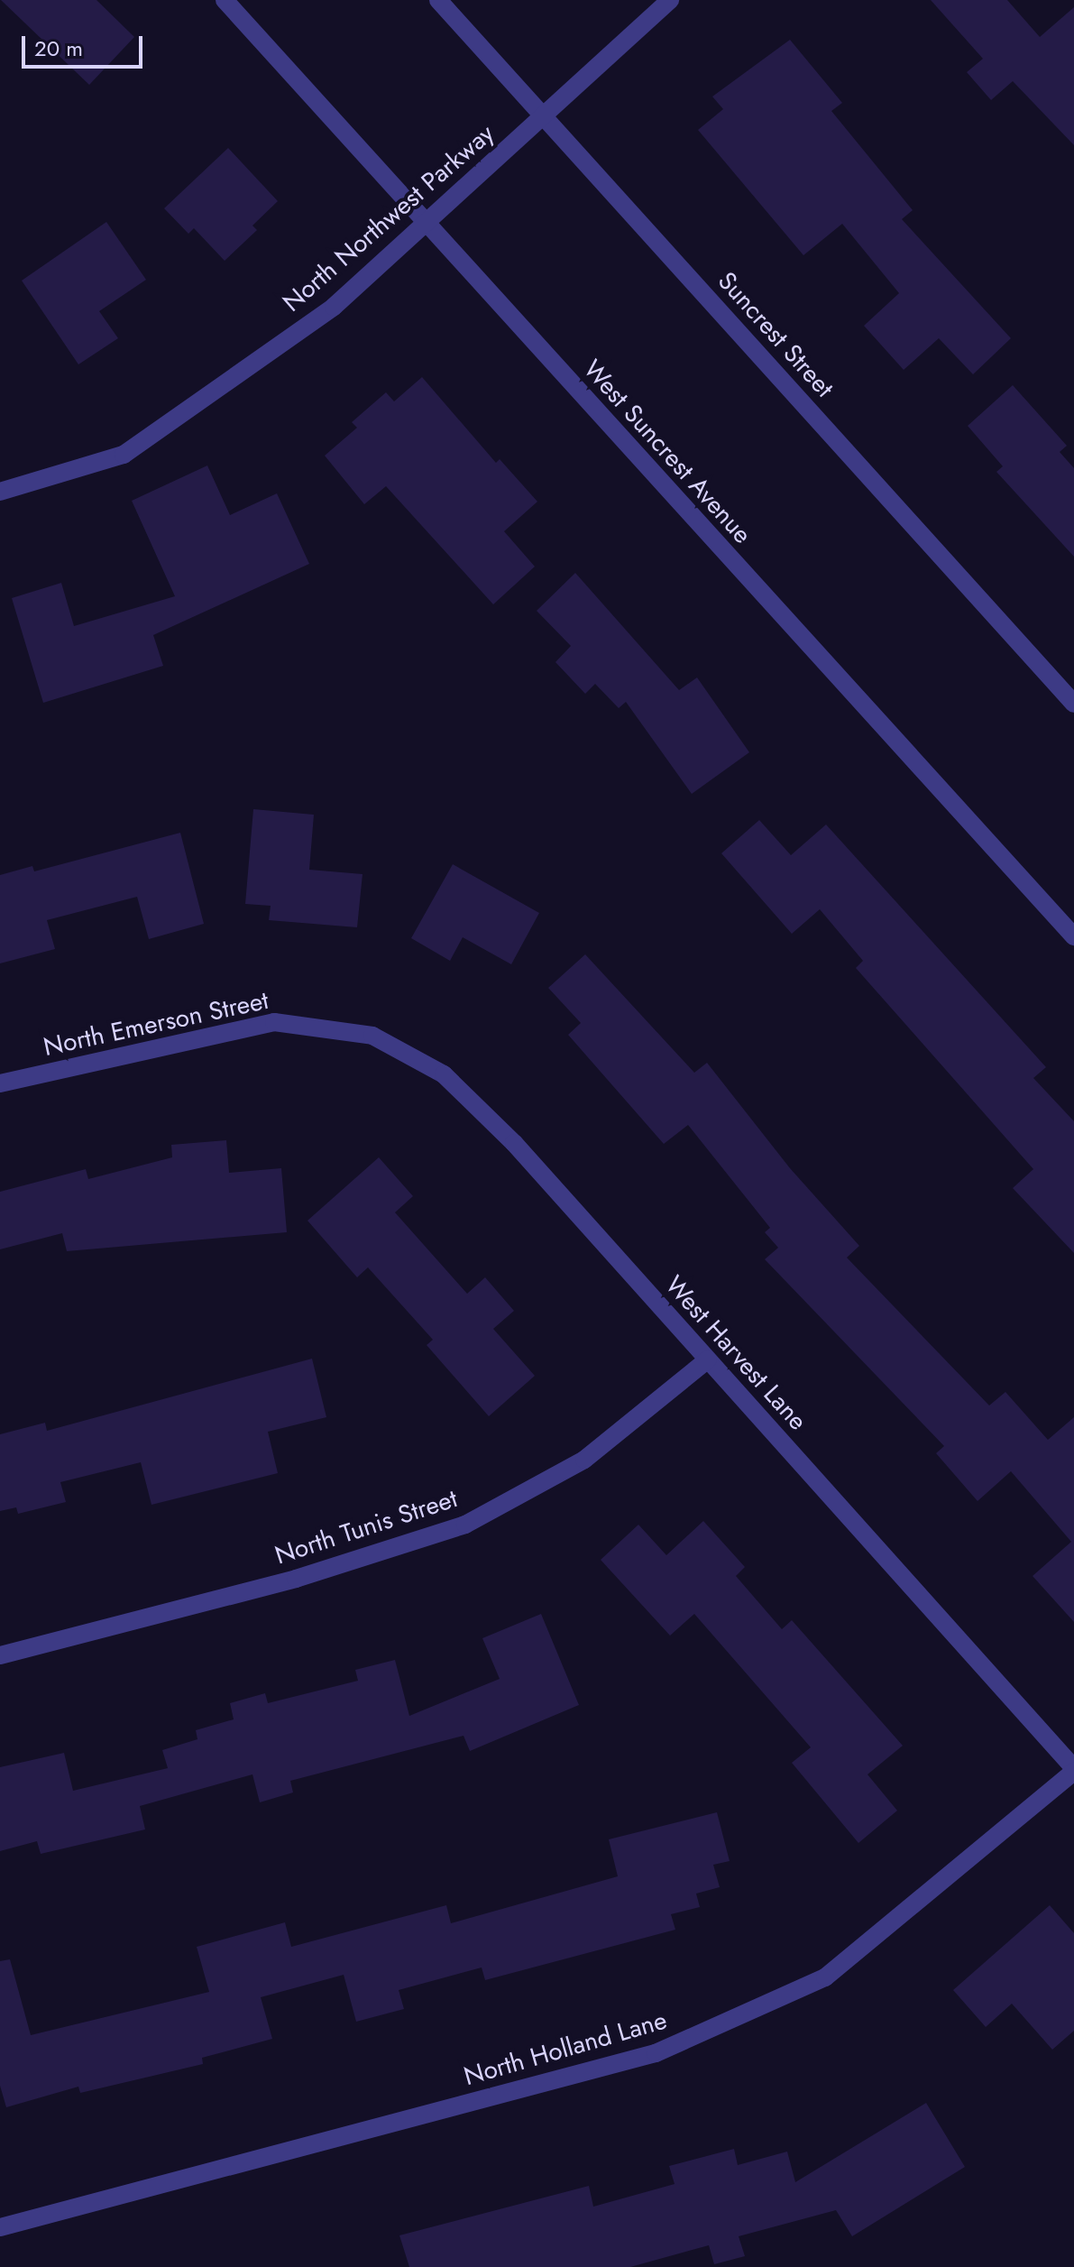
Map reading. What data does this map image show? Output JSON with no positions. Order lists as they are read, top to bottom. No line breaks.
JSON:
{"streets":{"street":["North Northwest Parkway","Suncrest Street","West Suncrest Avenue","North Emerson Street","West Harvest Lane","North Tunis Street","North Holland Lane"]},"crossings":[["North Northwest Parkway","Suncrest Street"],["North Northwest Parkway","West Suncrest Avenue"],["North Emerson Street","West Harvest Lane"],["West Harvest Lane","North Tunis Street"],["West Harvest Lane","North Holland Lane"]],"scale_bar":"20 m"}
